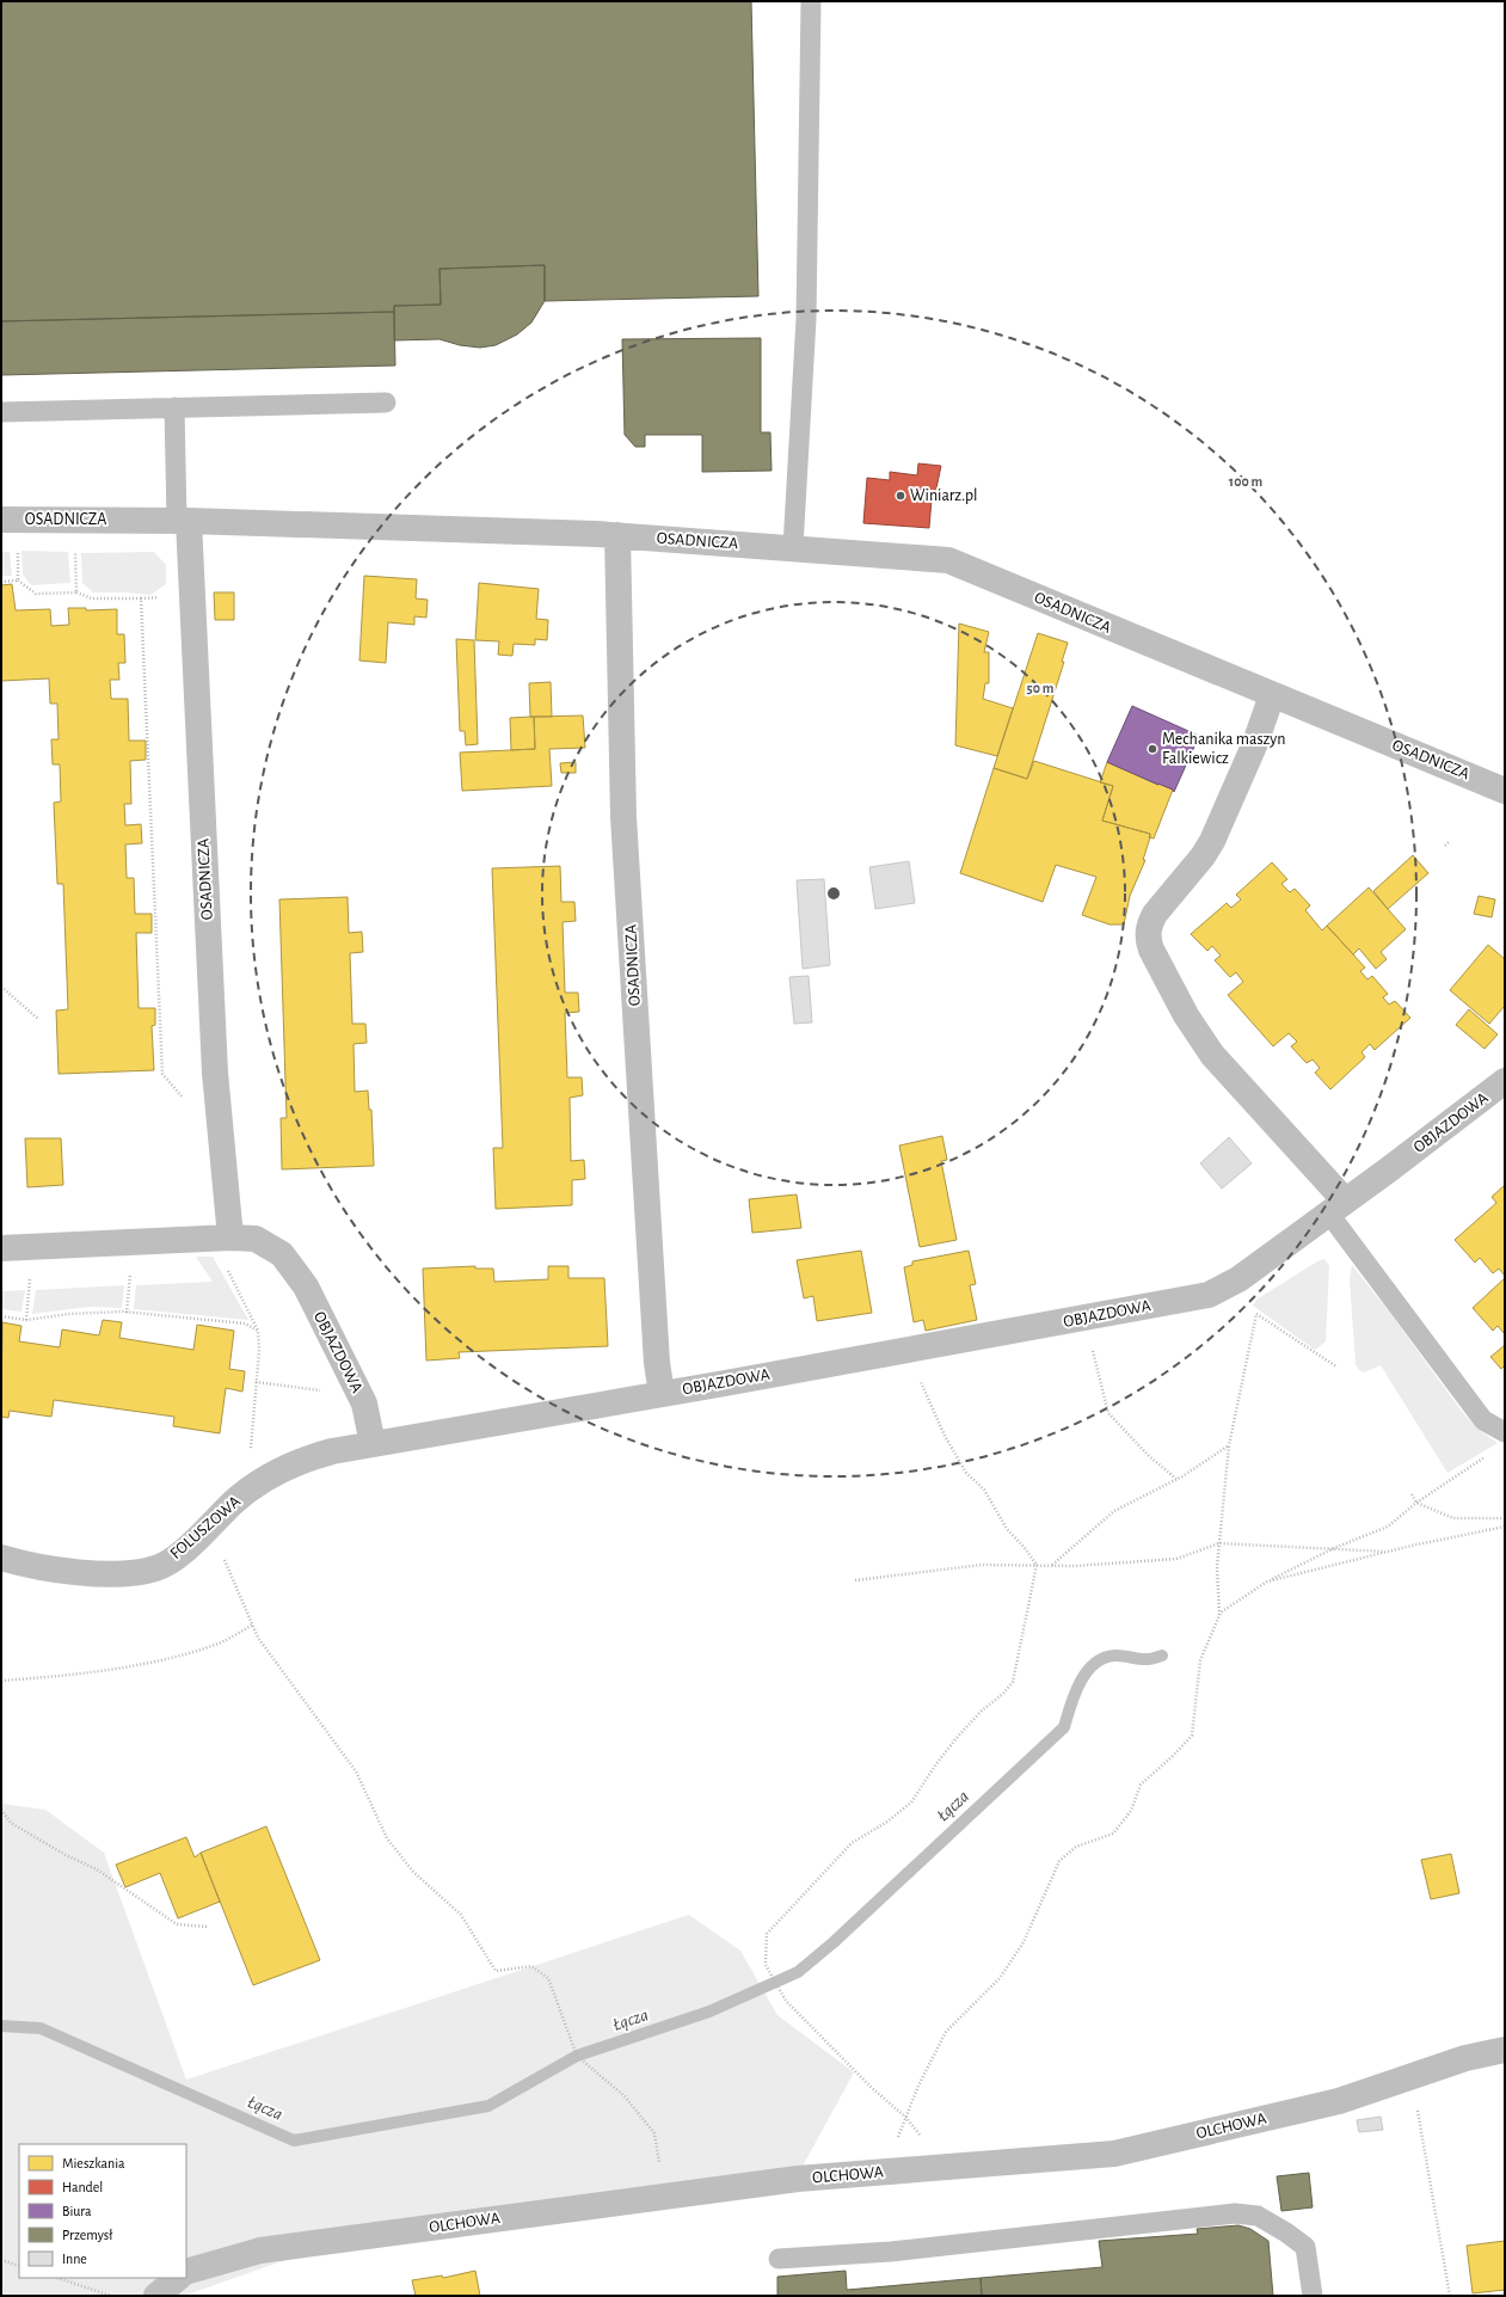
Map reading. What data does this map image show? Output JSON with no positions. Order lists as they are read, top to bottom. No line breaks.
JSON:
{"streets":{"street":["OSADNICZA","OBJAZDOWA","FOLUSZOWA","OLCHOWA"]},"crossings":[["OSADNICZA","OBJAZDOWA"],["OBJAZDOWA","FOLUSZOWA"]],"water":["Łącza"],"places":["Winiarz.pl","Mechanika maszyn Falkiewicz"],"legend":["Mieszkania","Handel","Biura","Przemysł","Inne"],"rings":["100 m","50 m"]}
